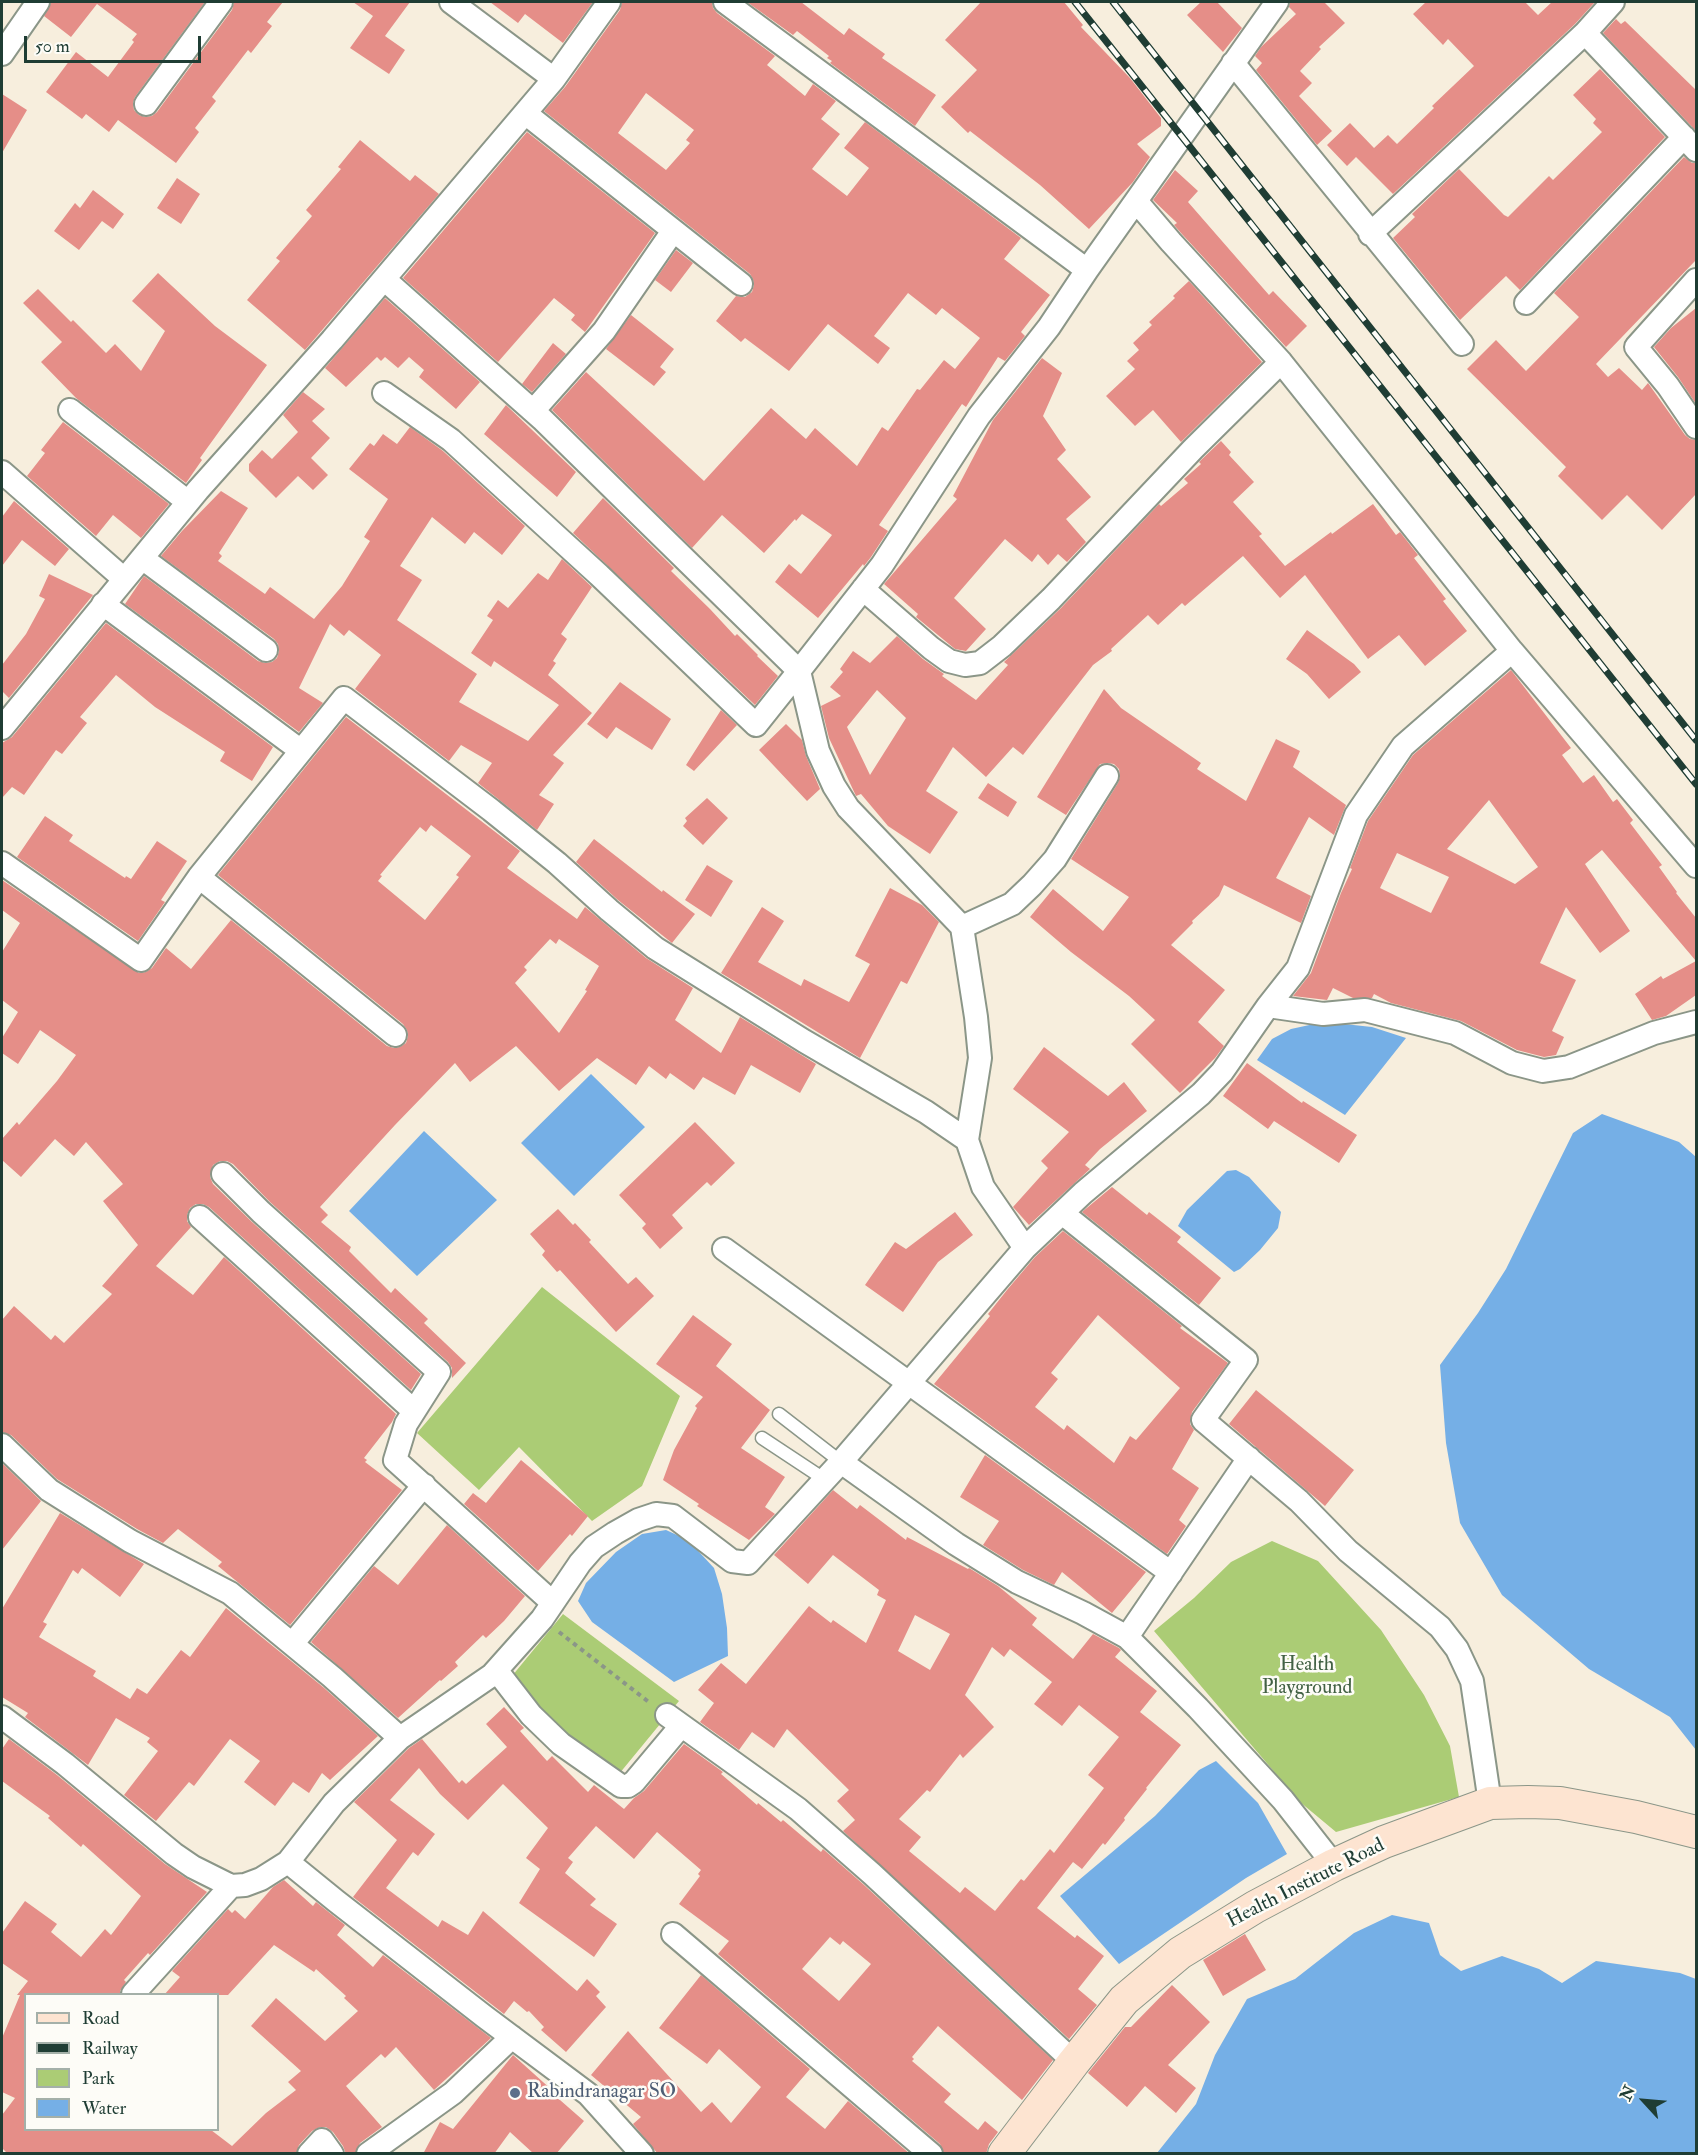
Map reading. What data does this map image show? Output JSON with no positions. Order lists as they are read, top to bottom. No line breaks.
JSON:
{"streets":{"street":["Health Institute Road"]},"parks":["Health Playground"],"places":["Rabindranagar SO"],"legend":["Road","Railway","Park","Water"],"scale_bar":"50 m","north":"top left"}
